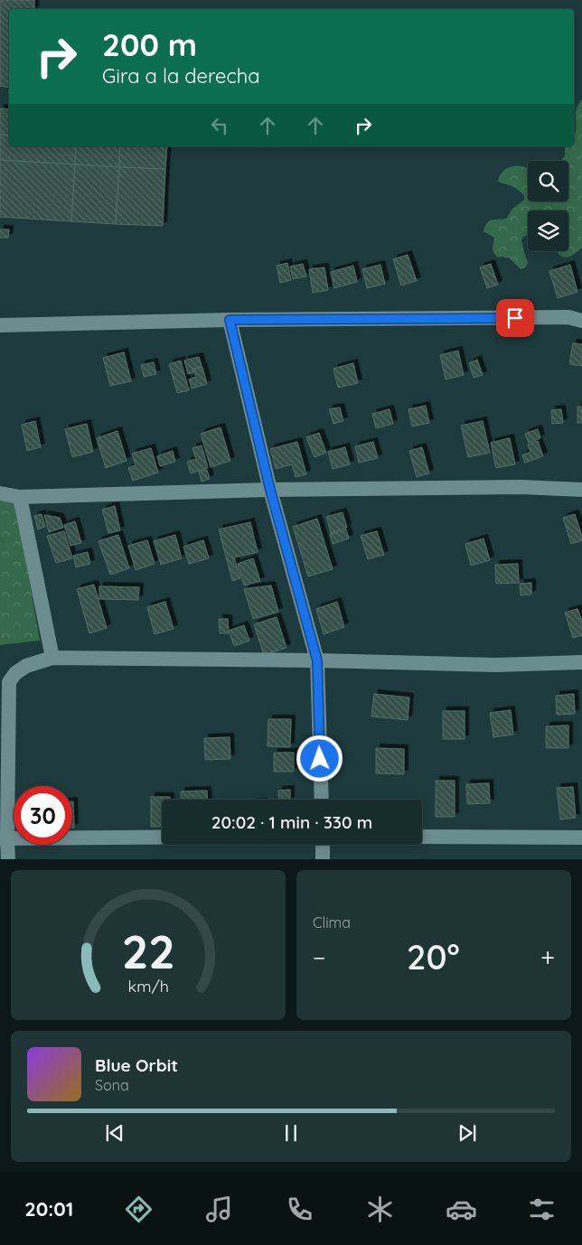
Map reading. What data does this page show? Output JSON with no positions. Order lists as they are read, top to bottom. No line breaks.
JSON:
{"page":{"turn":["200 m","Gira a la derecha"],"limit":"30","trip":"20:02 · 1 min · 330 m","tile":"Clima","heat":["−","20°","+"],"song":["Blue Orbit","Sona"],"tabs":"20:01","gauge":["22","km/h"]}}
